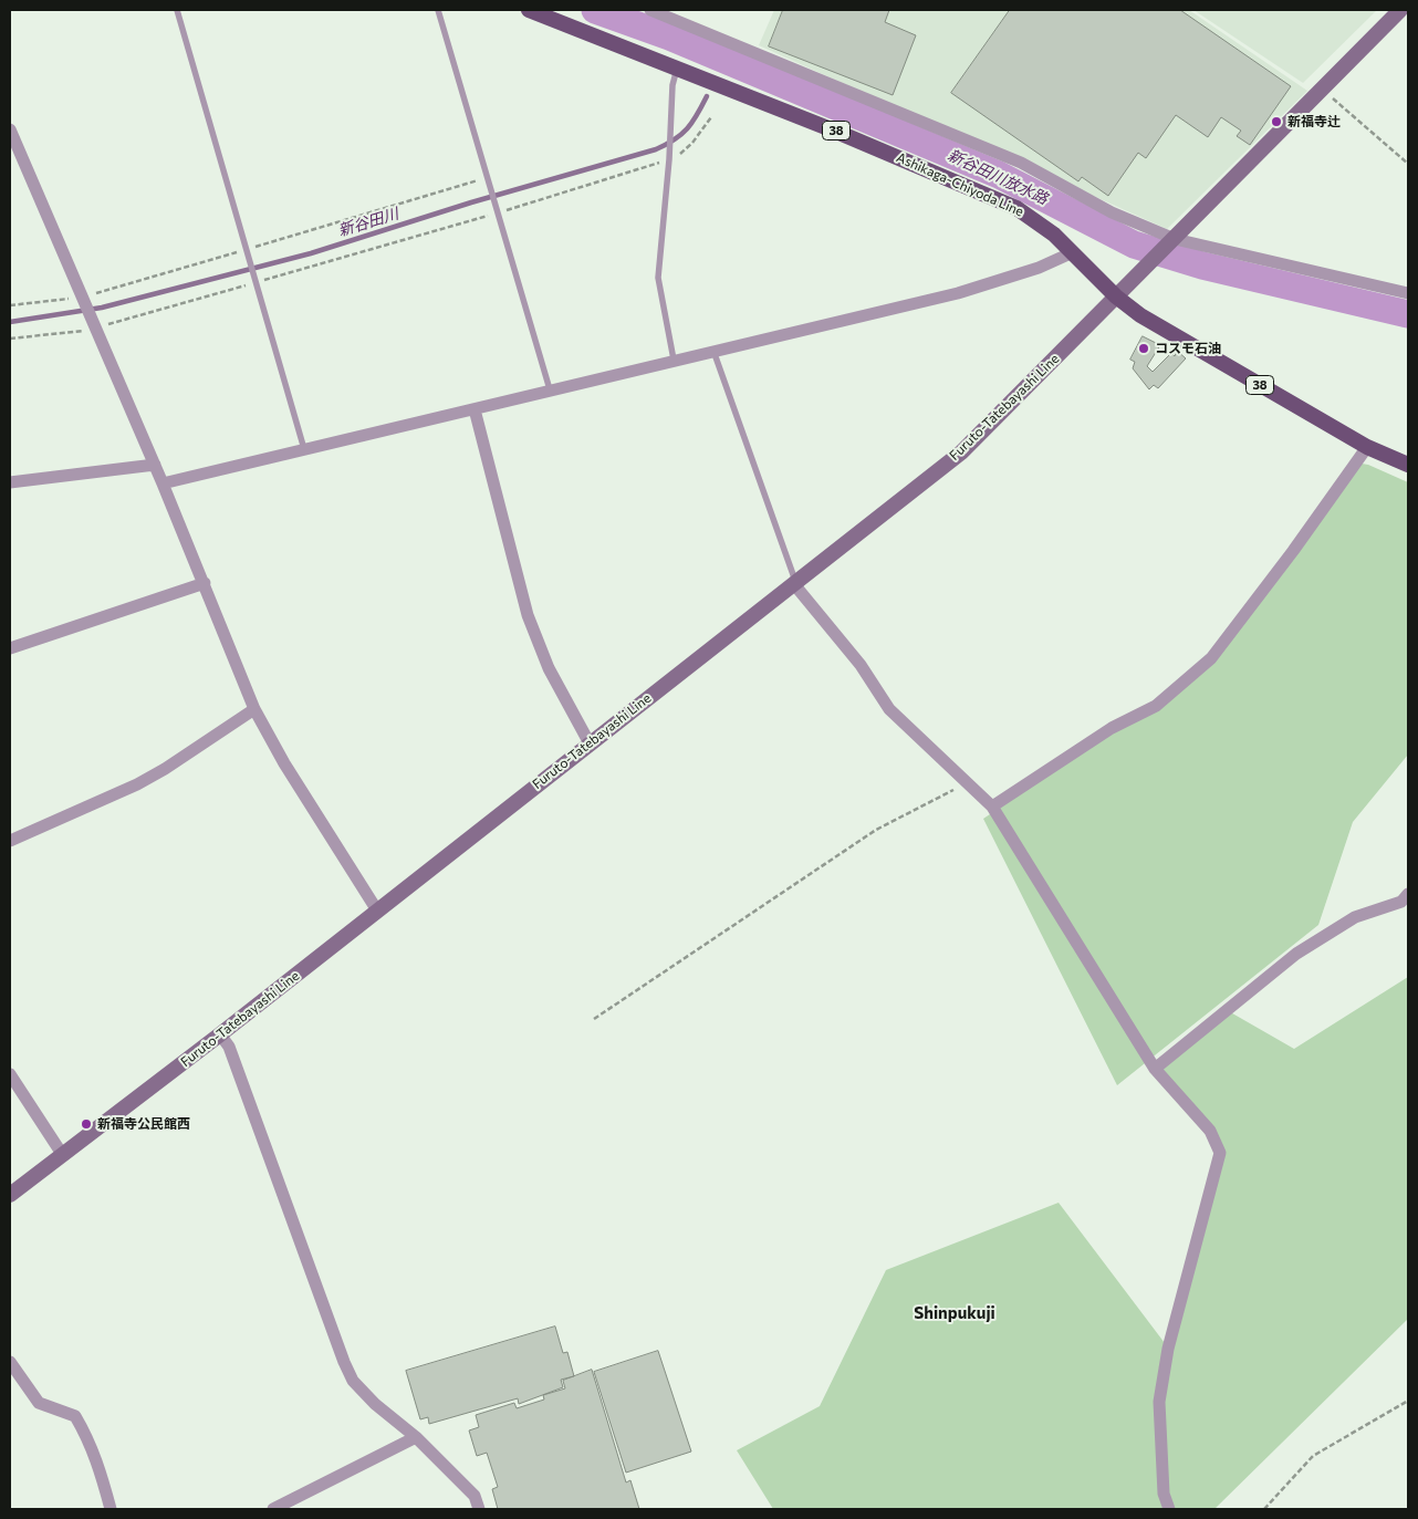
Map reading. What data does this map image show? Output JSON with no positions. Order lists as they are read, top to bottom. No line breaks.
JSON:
{"streets":{"main road":["38","Ashikaga-Chiyoda Line","Furuto-Tatebayashi Line"]},"crossings":[["Ashikaga-Chiyoda Line","Furuto-Tatebayashi Line"]],"districts":["Shinpukuji"],"water":["新谷田川放水路","新谷田川"],"places":["新福寺辻","コスモ石油","新福寺公民館西"]}
